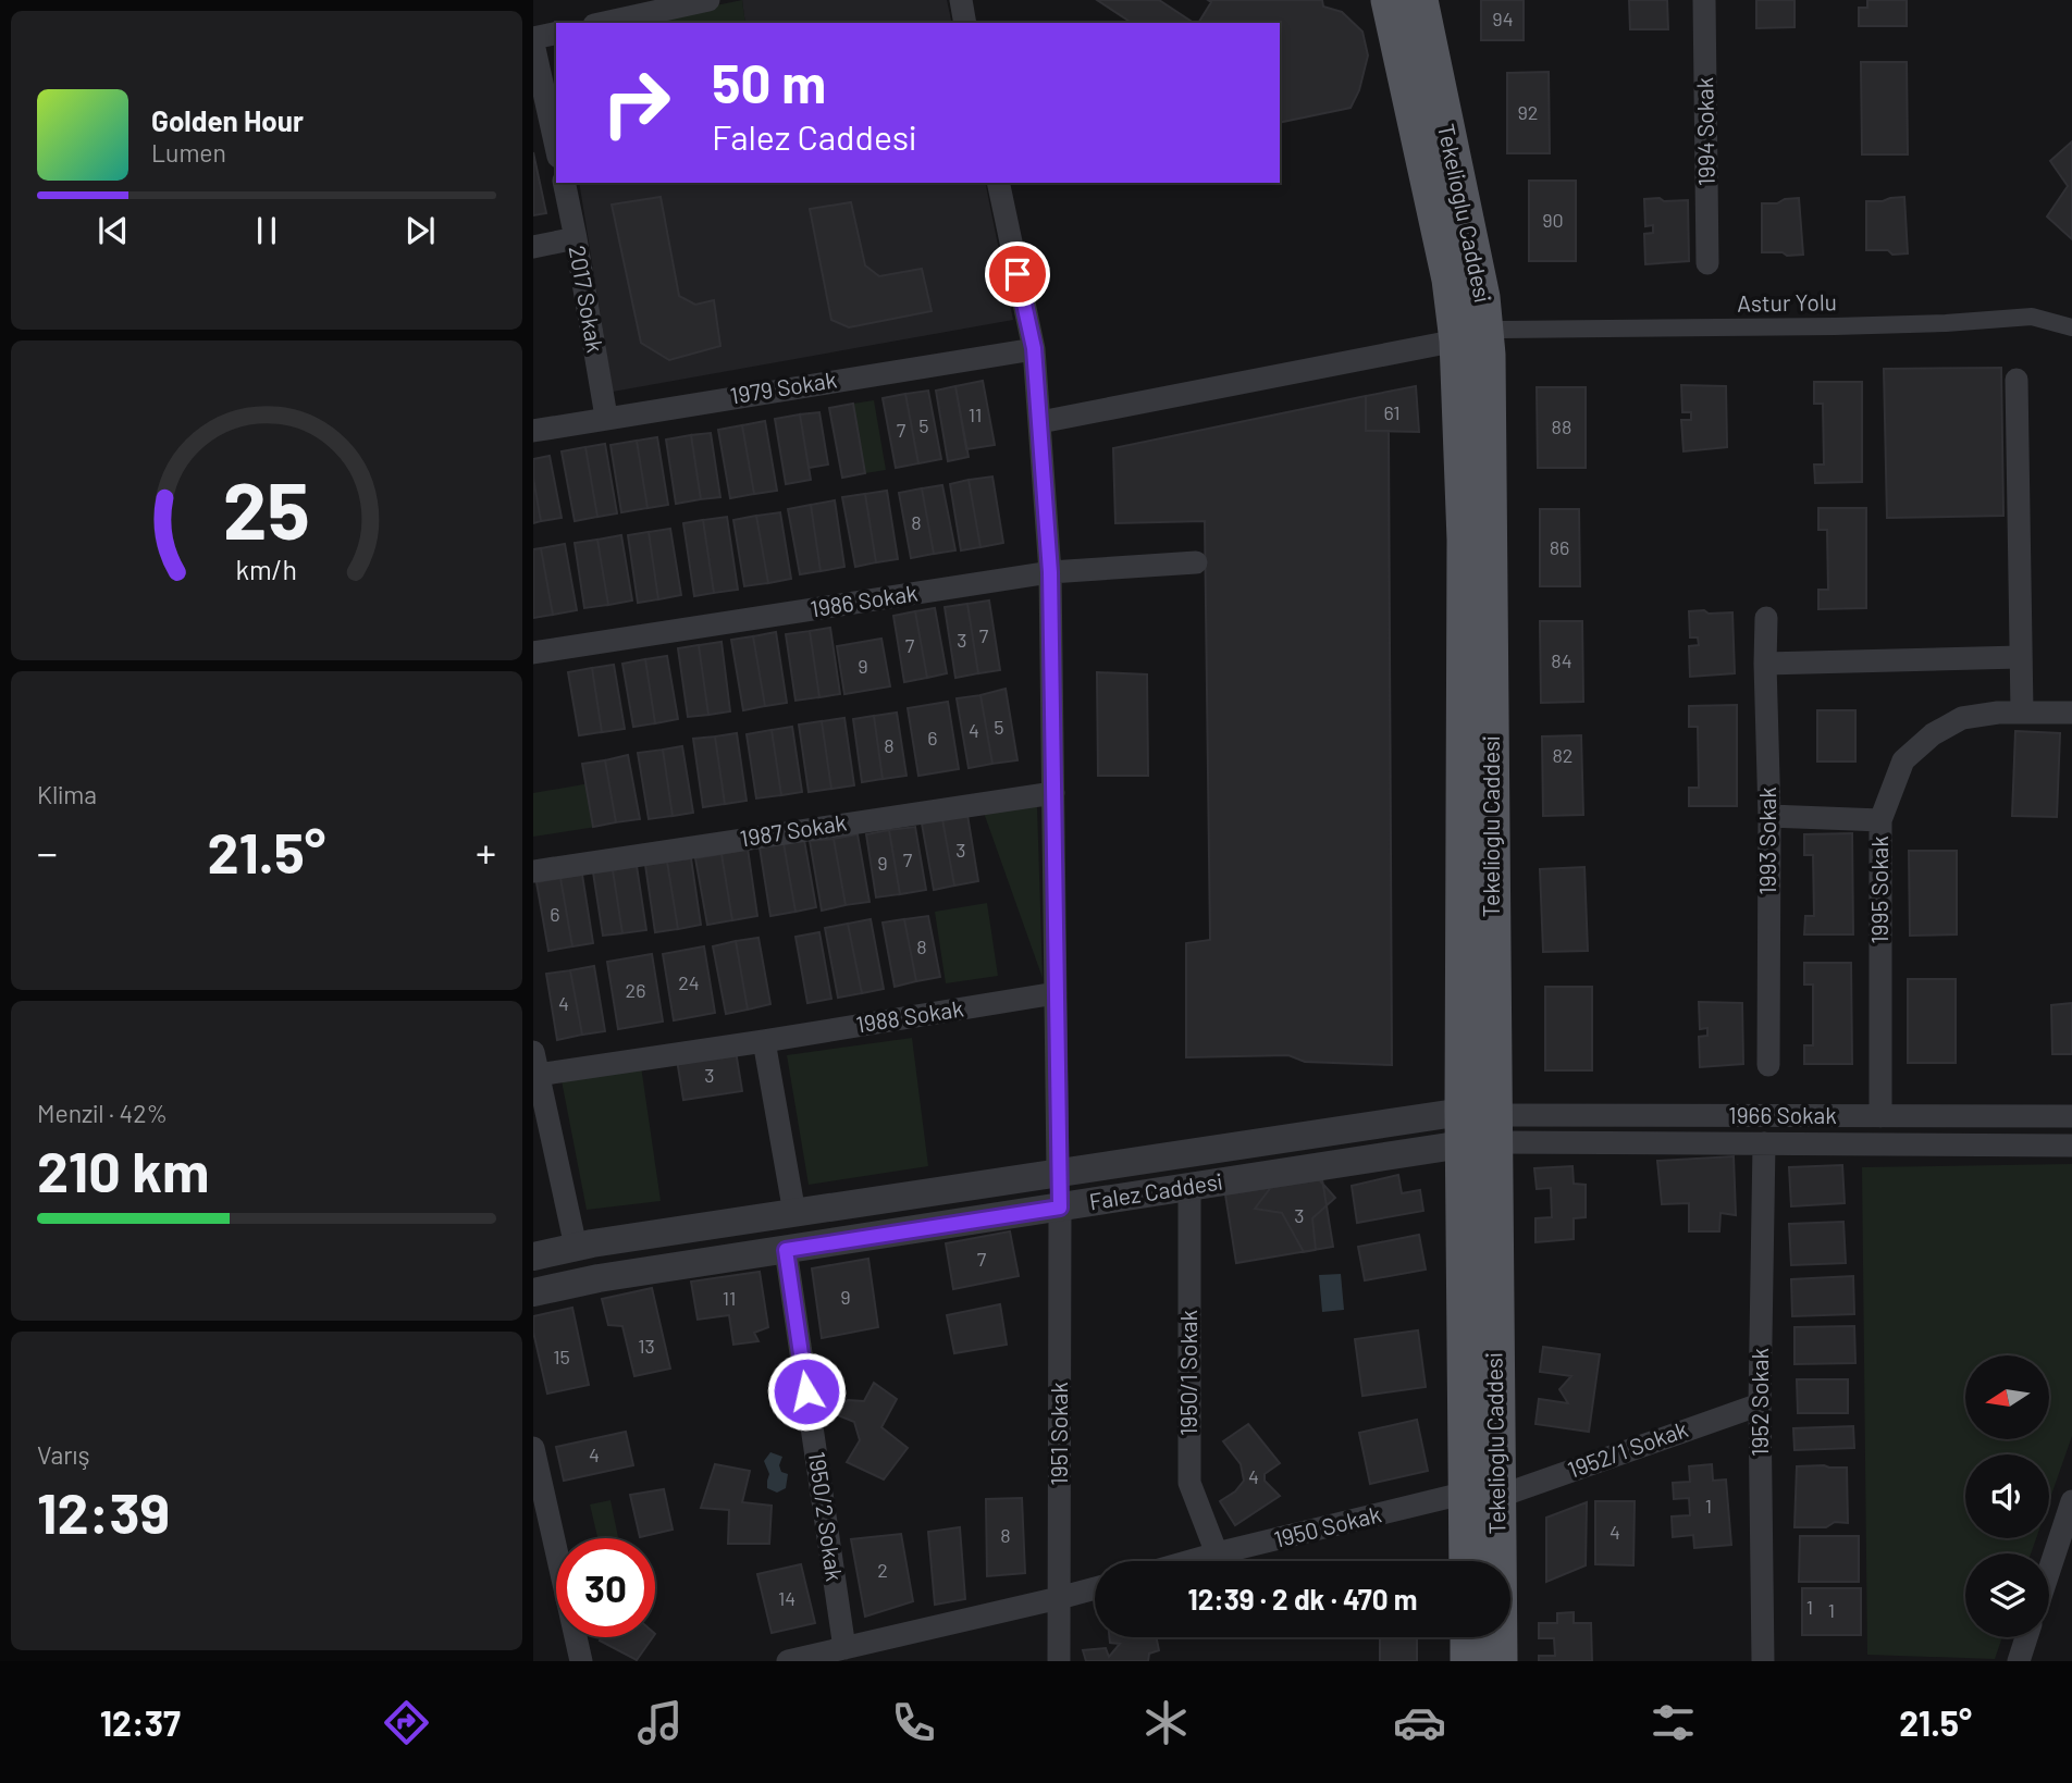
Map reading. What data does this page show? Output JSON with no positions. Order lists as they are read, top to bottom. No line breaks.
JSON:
{"streets":{"main road":["Tekelioglu Caddesi"],"street":["1994 Sokak","2017 Sokak","Astur Yolu","1979 Sokak","1986 Sokak","1987 Sokak","1993 Sokak","1995 Sokak","1988 Sokak","1966 Sokak","Falez Caddesi","1950/1 Sokak","1952 Sokak","1951 Sokak","1952/1 Sokak","1950/2 Sokak","1950 Sokak"]},"crossings":[["Tekelioglu Caddesi","1966 Sokak"],["Tekelioglu Caddesi","Falez Caddesi"],["Tekelioglu Caddesi","1952/1 Sokak"],["Tekelioglu Caddesi","1950 Sokak"],["2017 Sokak","1979 Sokak"],["1995 Sokak","1966 Sokak"],["1966 Sokak","Falez Caddesi"],["1966 Sokak","1952 Sokak"],["Falez Caddesi","1950/1 Sokak"],["Falez Caddesi","1951 Sokak"],["Falez Caddesi","1950/2 Sokak"],["1950/1 Sokak","1950 Sokak"],["1952 Sokak","1952/1 Sokak"],["1952/1 Sokak","1950 Sokak"]],"house_numbers":["94","92","90","61","11","5","88","7","8","86","7","3","7","84","9","5","4","6","8","82","3","7","9","6","8","24","26","4","3","3","7","9","11","13","15","4","4","1","4","8","2","14","1","1"],"north":"left","page":{"turn":["50 m","Falez Caddesi"],"song":["Golden Hour","Lumen"],"tile":["Klima",["Menzil · 42%","210 km"],["Varış","12:39"]],"heat":["−","21.5°","+"],"limit":"30","trip":"12:39 · 2 dk · 470 m","tabs":["12:37","21.5°"],"gauge":["25","km/h"]}}
